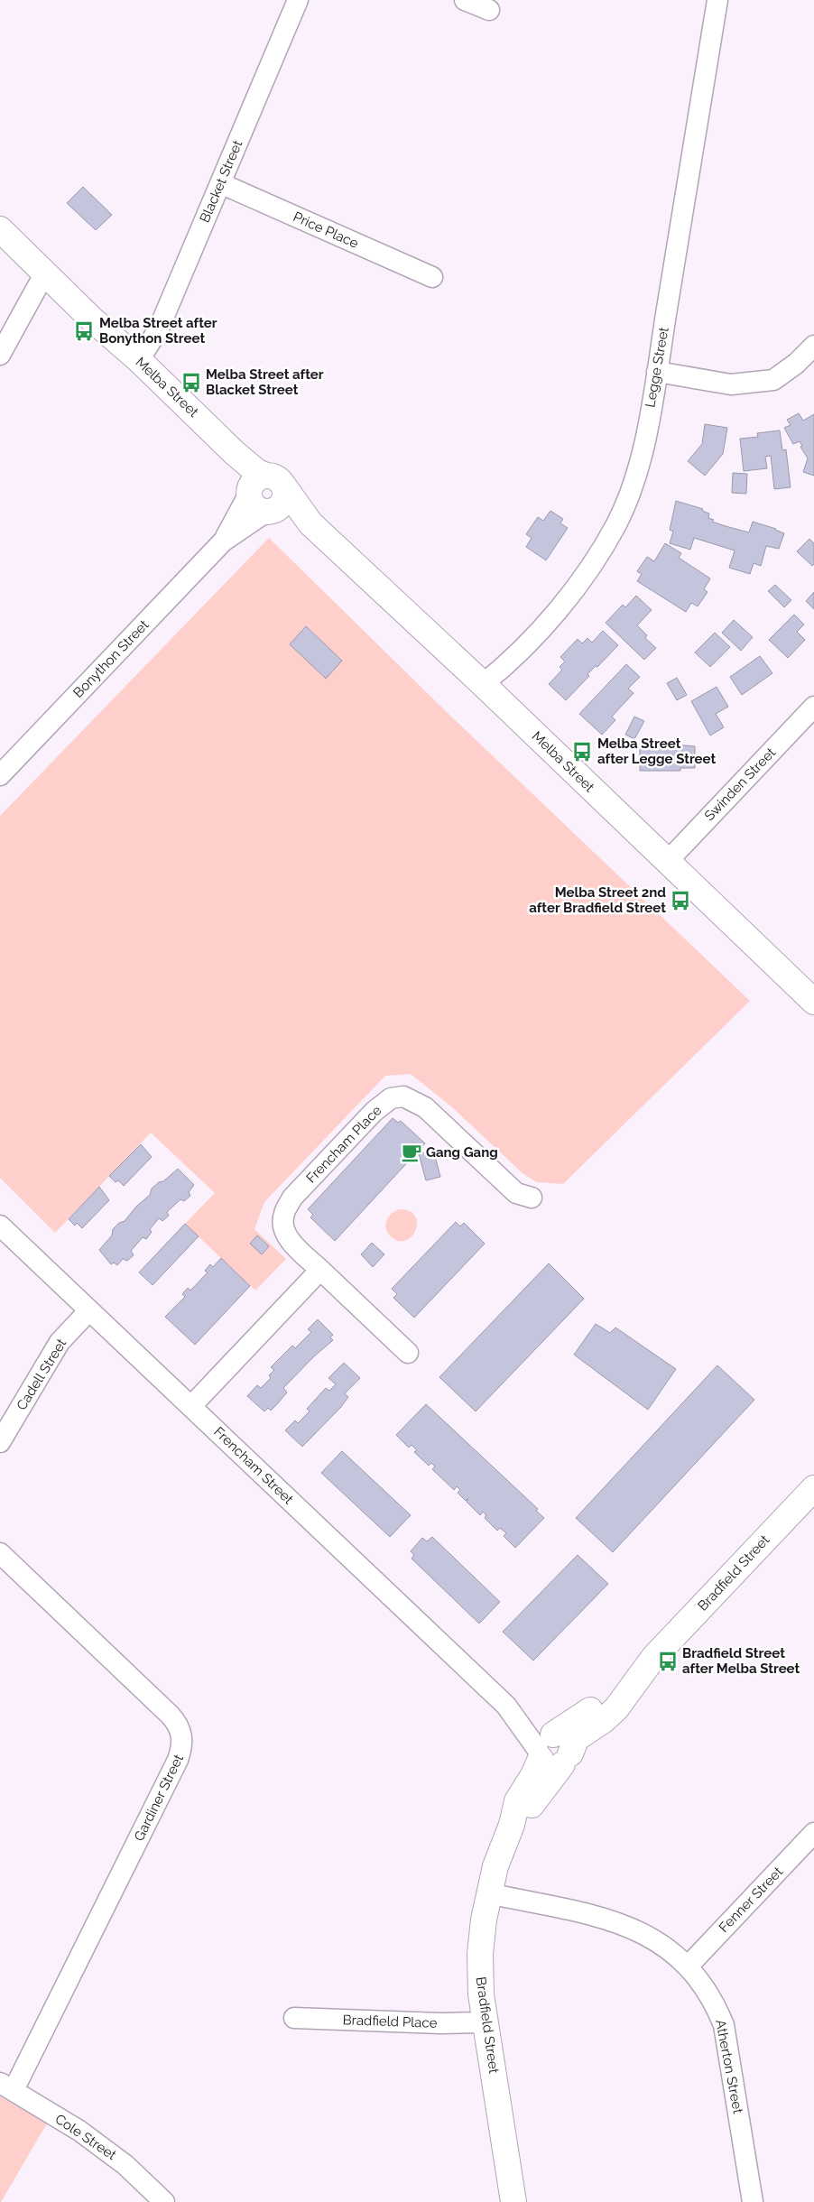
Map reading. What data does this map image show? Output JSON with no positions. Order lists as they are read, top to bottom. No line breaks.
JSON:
{"streets":{"street":["Blacket Street","Price Place","Legge Street","Melba Street","Bonython Street","Swinden Street","Frencham Place","Cadell Street","Frencham Street","Bradfield Street","Gardiner Street","Fenner Street","Bradfield Place","Atherton Street","Cole Street"]},"crossings":[["Blacket Street","Price Place"],["Blacket Street","Melba Street"],["Legge Street","Melba Street"],["Melba Street","Bonython Street"],["Melba Street","Swinden Street"],["Cadell Street","Frencham Street"],["Frencham Street","Bradfield Street"],["Bradfield Street","Bradfield Place"],["Bradfield Street","Atherton Street"],["Gardiner Street","Cole Street"],["Fenner Street","Atherton Street"]],"places":{"bus stop":["Melba Street after Bonython Street","Melba Street after Blacket Street","Melba Street after Legge Street","Melba Street 2nd after Bradfield Street","Bradfield Street after Melba Street"],"cafe":["Gang Gang"]}}
